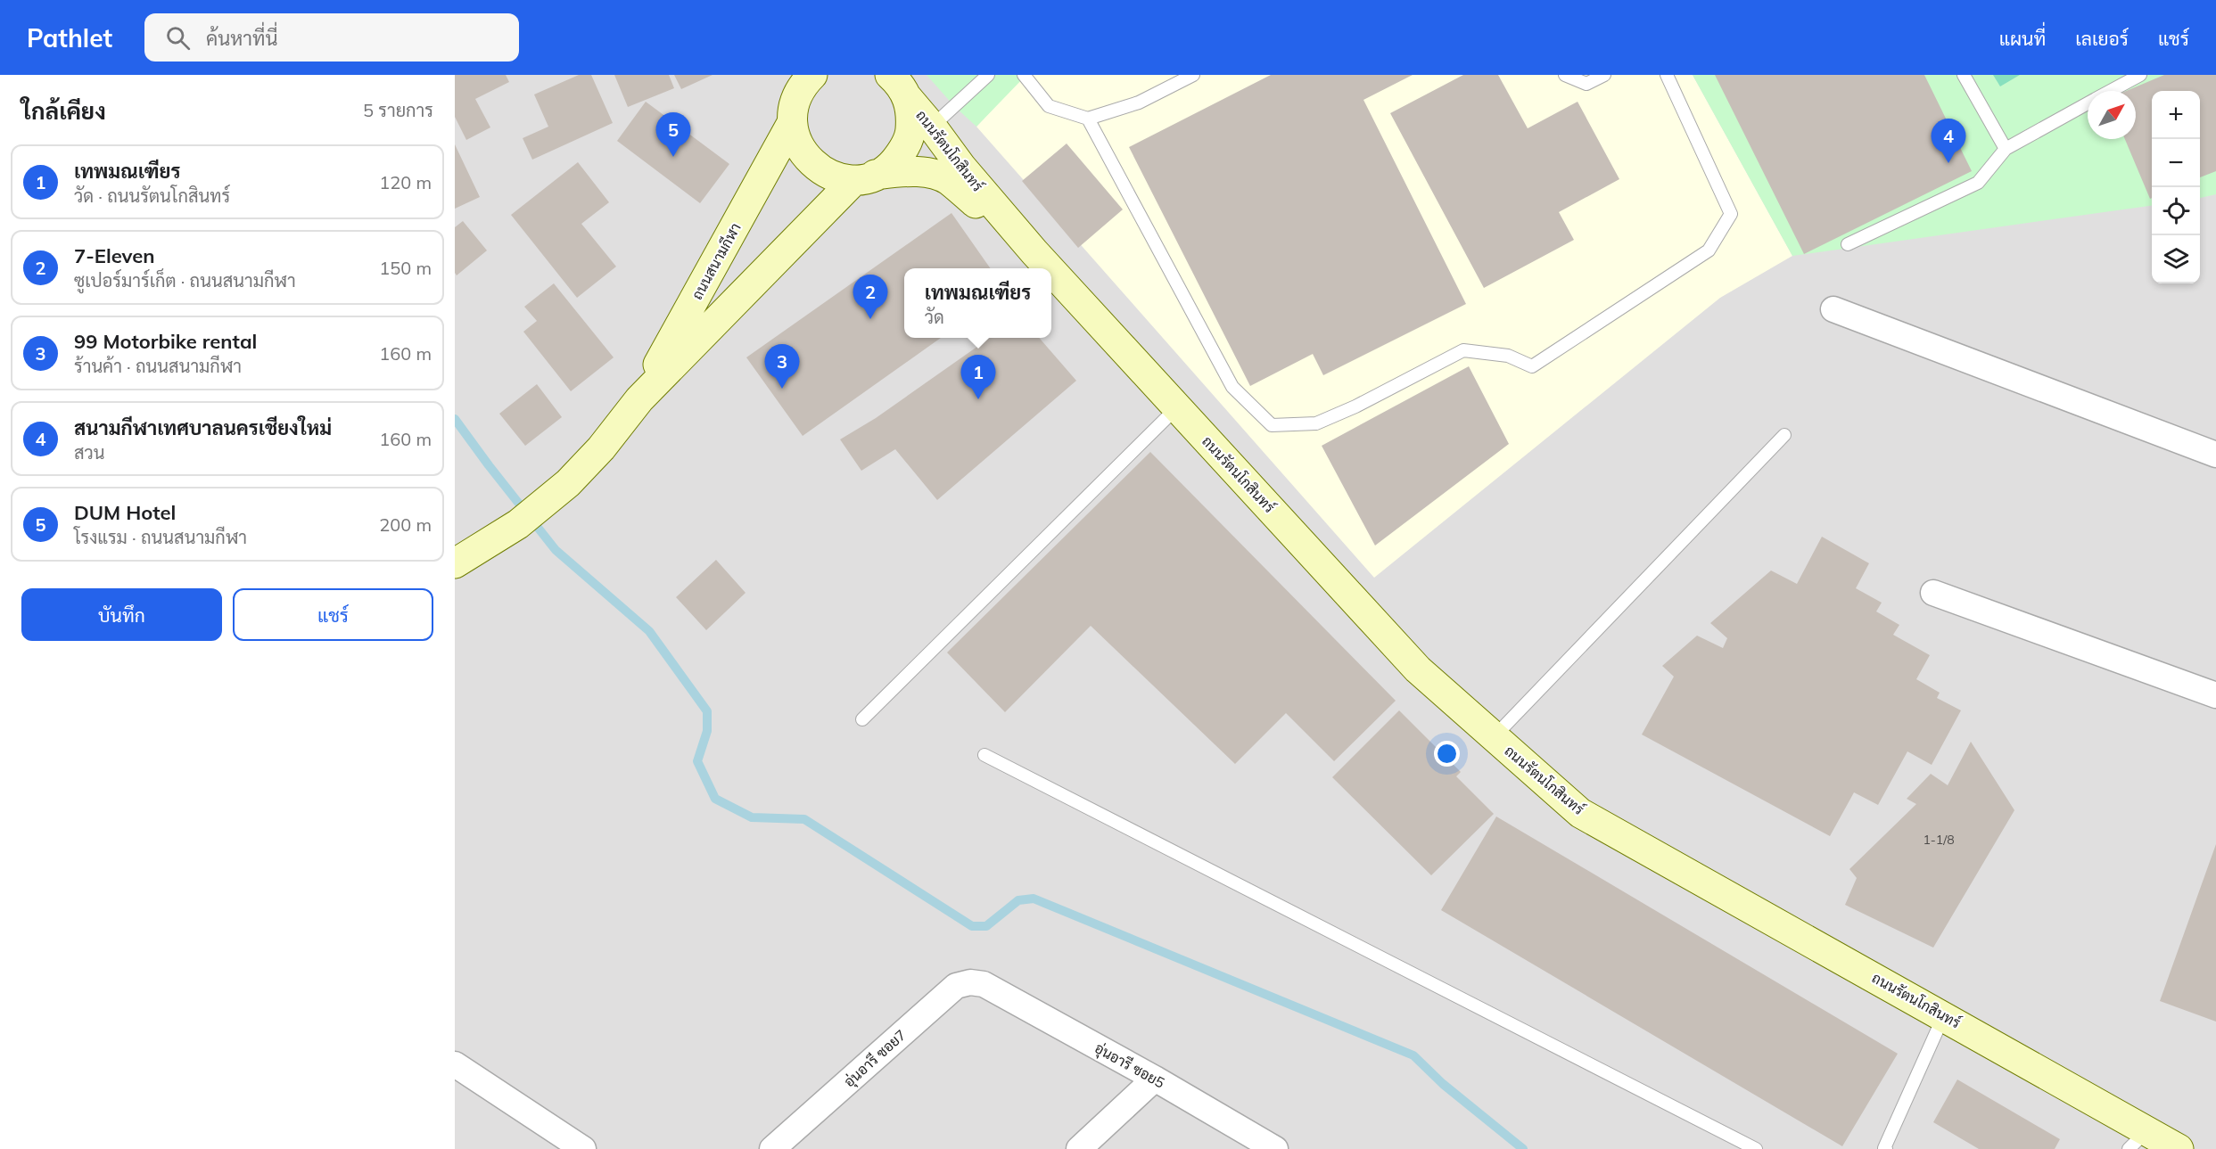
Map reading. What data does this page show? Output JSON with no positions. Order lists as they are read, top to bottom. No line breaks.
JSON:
{"streets":{"street":["ถนนรัตนโกสินทร์","ถนนสนามกีฬา","อุ่นอารี ซอย7","อุ่นอารี ซอย5"]},"crossings":[["ถนนรัตนโกสินทร์","ถนนสนามกีฬา"],["อุ่นอารี ซอย7","อุ่นอารี ซอย5"]],"house_numbers":["1-1/8"],"north":"top right","page":{"header":"Pathlet","search":"ค้นหาที่นี่","nav":["แผนที่","เลเยอร์","แชร์"],"heading":["ใกล้เคียง","5 รายการ"],"map_buttons":["+","−"],"pins":["5","4","2","3","1"],"list":[{"mark":"1","name":"เทพมณเฑียร","note":"วัด · ถนนรัตนโกสินทร์","value":"120 m"},{"mark":"2","name":"7-Eleven","note":"ซูเปอร์มาร์เก็ต · ถนนสนามกีฬา","value":"150 m"},{"mark":"3","name":"99 Motorbike rental","note":"ร้านค้า · ถนนสนามกีฬา","value":"160 m"},{"mark":"4","name":"สนามกีฬาเทศบาลนครเชียงใหม่","note":"สวน","value":"160 m"},{"mark":"5","name":"DUM Hotel","note":"โรงแรม · ถนนสนามกีฬา","value":"200 m"}],"popup":["เทพมณเฑียร","วัด"],"buttons":["บันทึก","แชร์"]}}
